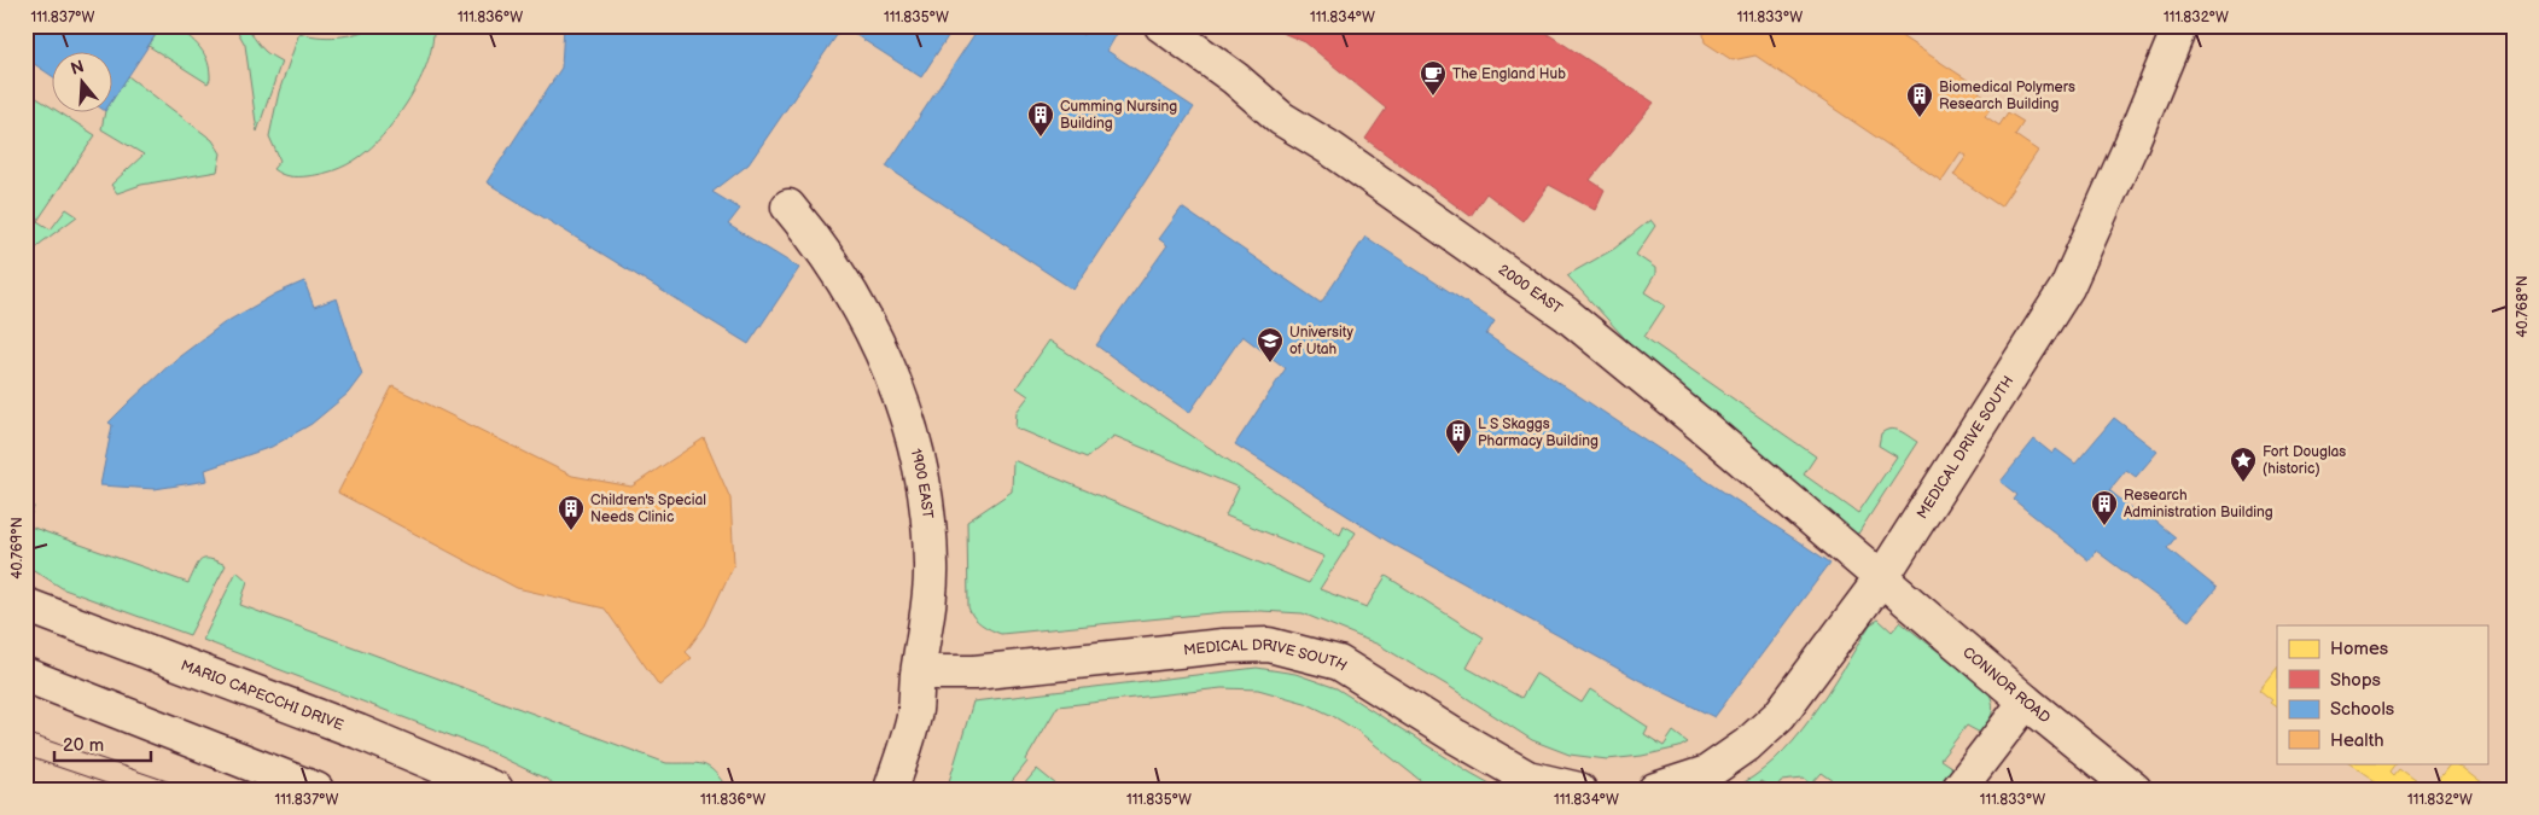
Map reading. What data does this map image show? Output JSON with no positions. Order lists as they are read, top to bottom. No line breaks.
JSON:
{"streets":{"street":["2000 EAST","MEDICAL DRIVE SOUTH","1900 EAST","CONNOR ROAD","MARIO CAPECCHI DRIVE"]},"crossings":[["2000 EAST","MEDICAL DRIVE SOUTH"],["2000 EAST","CONNOR ROAD"],["MEDICAL DRIVE SOUTH","1900 EAST"],["MEDICAL DRIVE SOUTH","CONNOR ROAD"]],"places":{"cafe":["The England Hub"],"building":["Biomedical Polymers Research Building","Cumming Nursing Building","L S Skaggs Pharmacy Building","Research Administration Building","Children's Special Needs Clinic"],"school or university":["University of Utah"],"place":["Fort Douglas (historic)"]},"legend":["Homes","Shops","Schools","Health"],"scale_bar":"20 m","north":"top","coordinates":["111.837°W","111.836°W","111.835°W","111.834°W","111.833°W","111.832°W","40.768°N","40.769°N"]}
